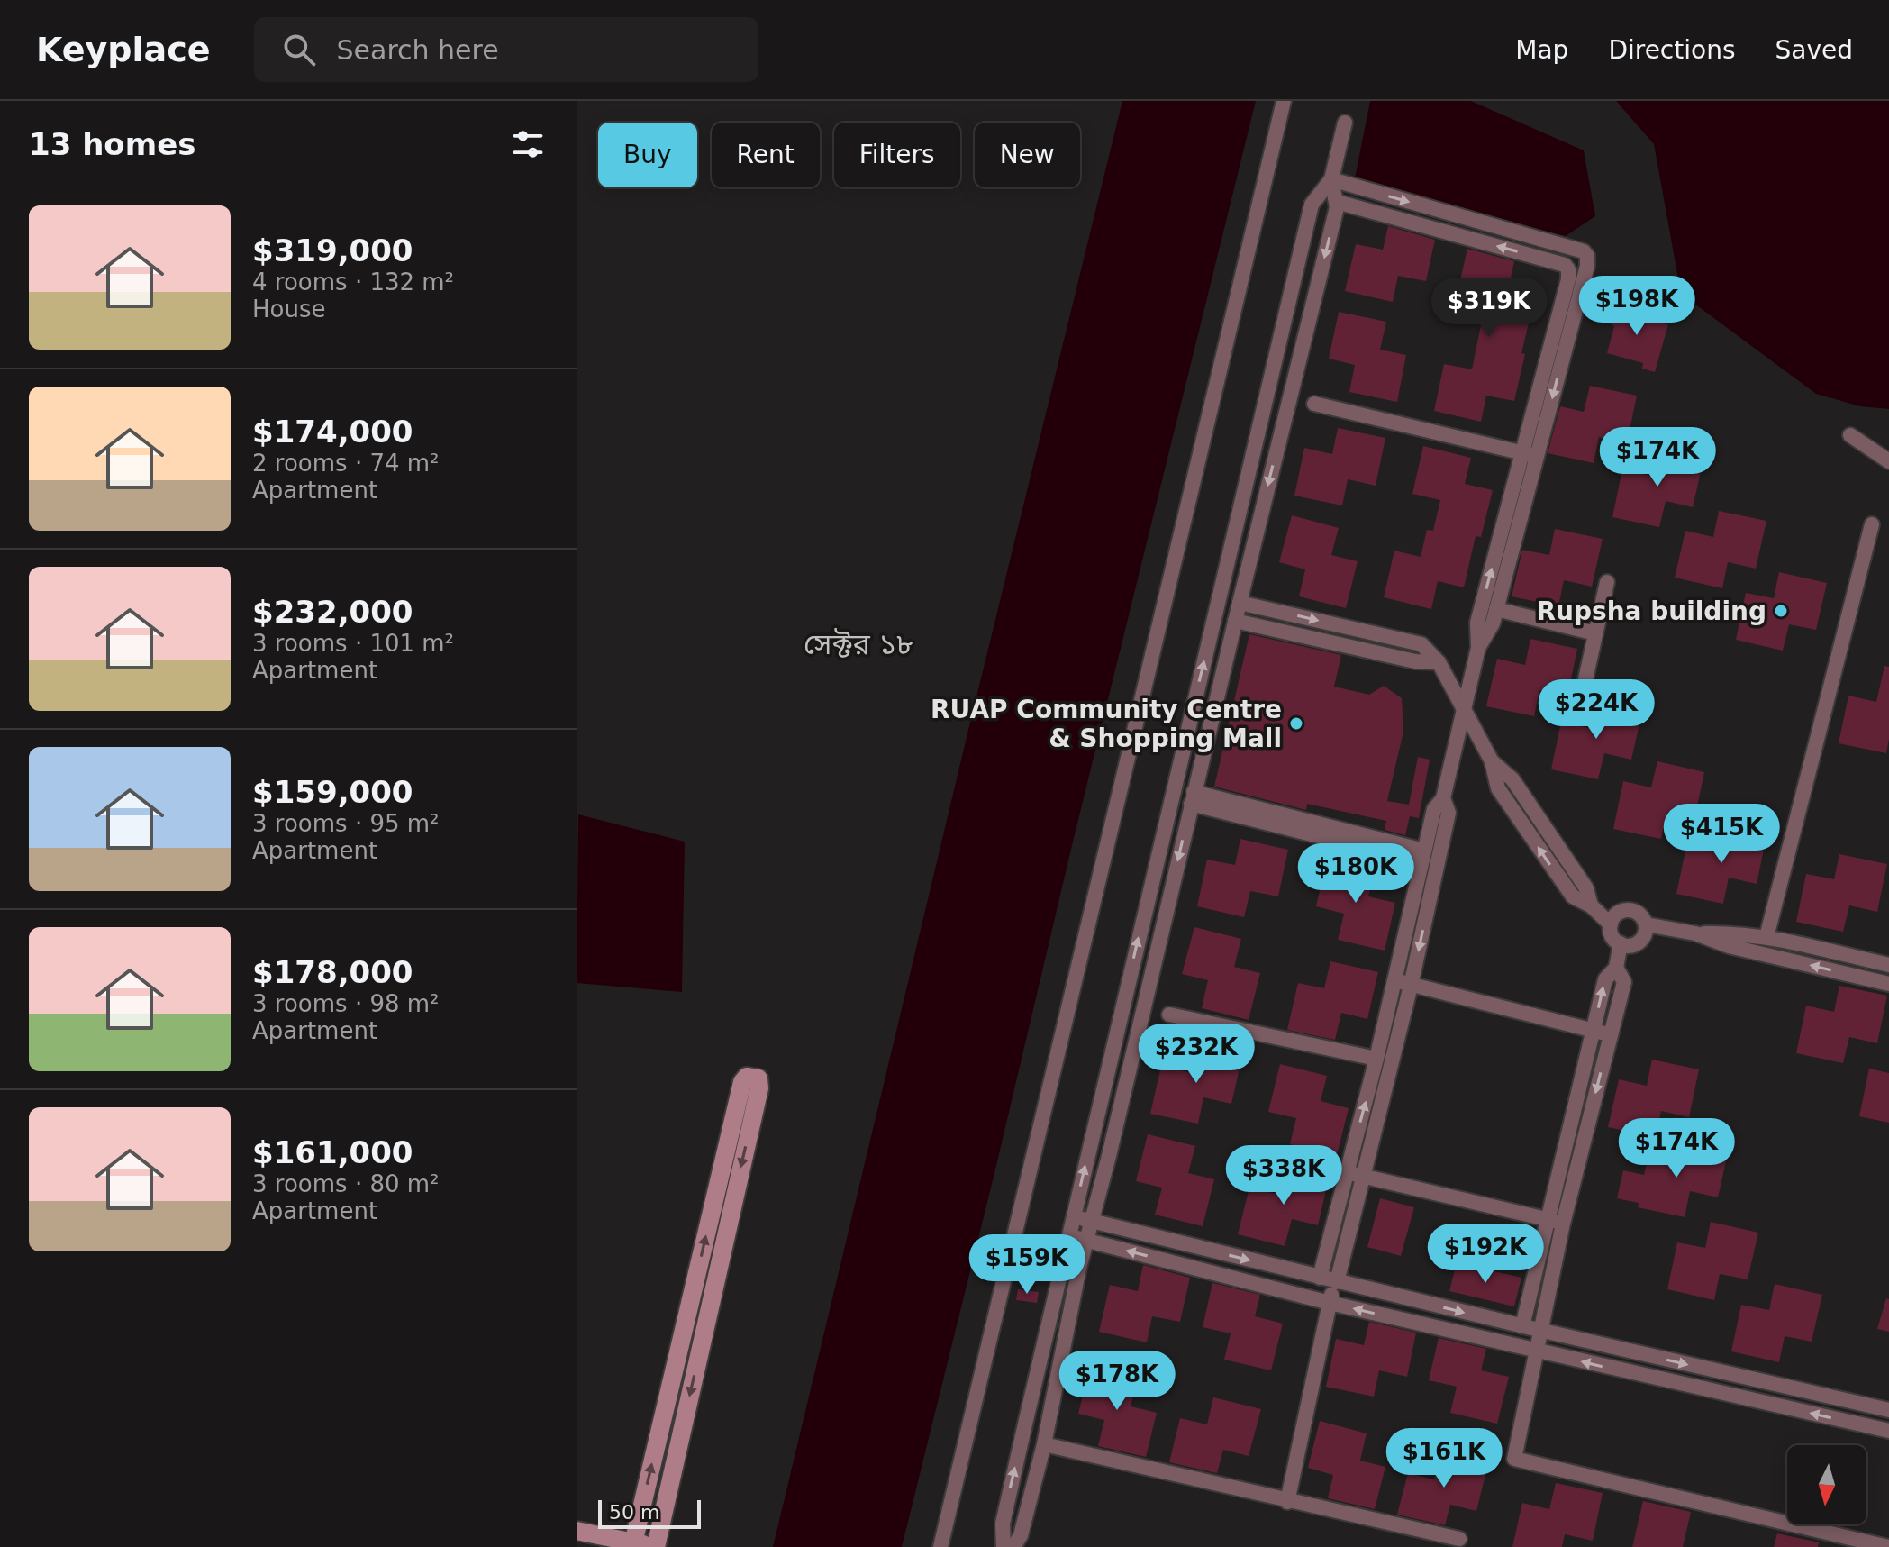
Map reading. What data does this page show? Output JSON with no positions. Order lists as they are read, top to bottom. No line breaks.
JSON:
{"districts":["সেক্টর ১৮"],"places":["Rupsha building","RUAP Community Centre & Shopping Mall"],"scale_bar":"50 m","north":"bottom","page":{"header":"Keyplace","search":"Search here","nav":["Map","Directions","Saved"],"heading":"13 homes","chip":["Buy","Rent","Filters","New"],"list":[{"name":"$319,000","note":"4 rooms · 132 m² · House"},{"name":"$174,000","note":"2 rooms · 74 m² · Apartment"},{"name":"$232,000","note":"3 rooms · 101 m² · Apartment"},{"name":"$159,000","note":"3 rooms · 95 m² · Apartment"},{"name":"$178,000","note":"3 rooms · 98 m² · Apartment"},{"name":"$161,000","note":"3 rooms · 80 m² · Apartment"}],"price":["$198K","$319K","$174K","$224K","$415K","$180K","$232K","$174K","$338K","$192K","$159K","$178K","$161K"],"scale":"50 m"}}
